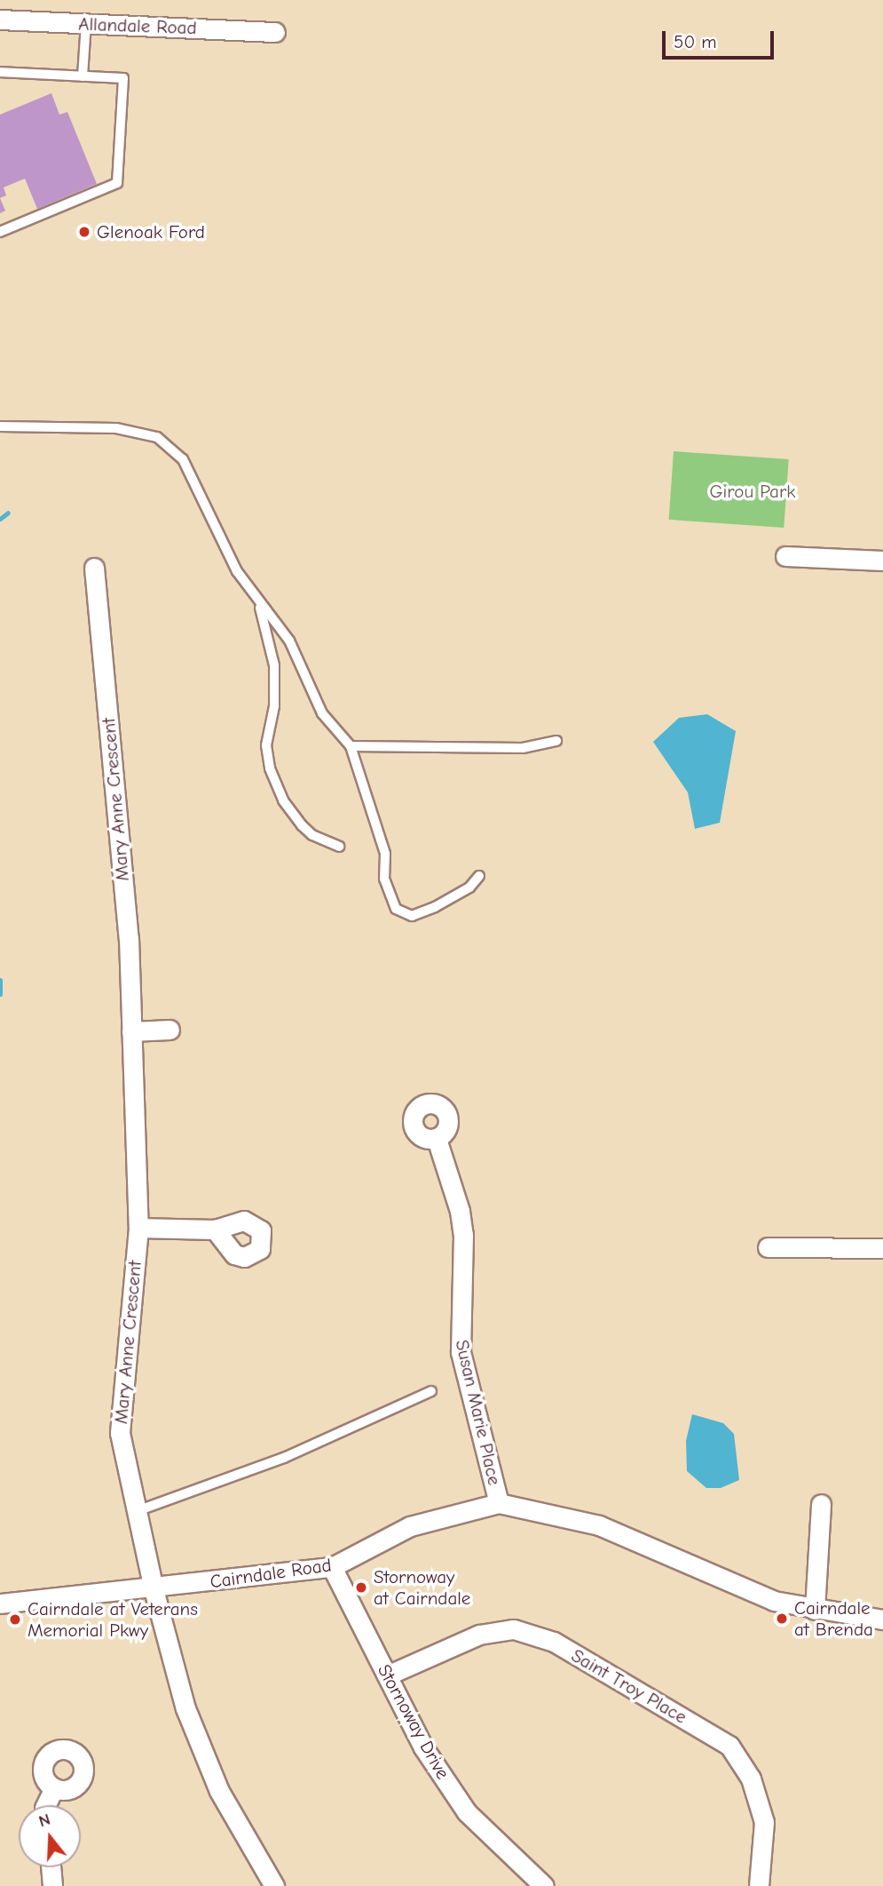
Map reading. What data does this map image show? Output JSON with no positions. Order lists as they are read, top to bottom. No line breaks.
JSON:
{"streets":{"street":["Allandale Road","Mary Anne Crescent","Susan Marie Place","Cairndale Road","Saint Troy Place","Stornoway Drive"]},"crossings":[["Mary Anne Crescent","Cairndale Road"],["Susan Marie Place","Cairndale Road"],["Cairndale Road","Stornoway Drive"],["Saint Troy Place","Stornoway Drive"]],"parks":["Girou Park"],"places":["Glenoak Ford","Stornoway at Cairndale","Cairndale at Brenda","Cairndale at Veterans Memorial Pkwy"],"scale_bar":"50 m","north":"top"}
